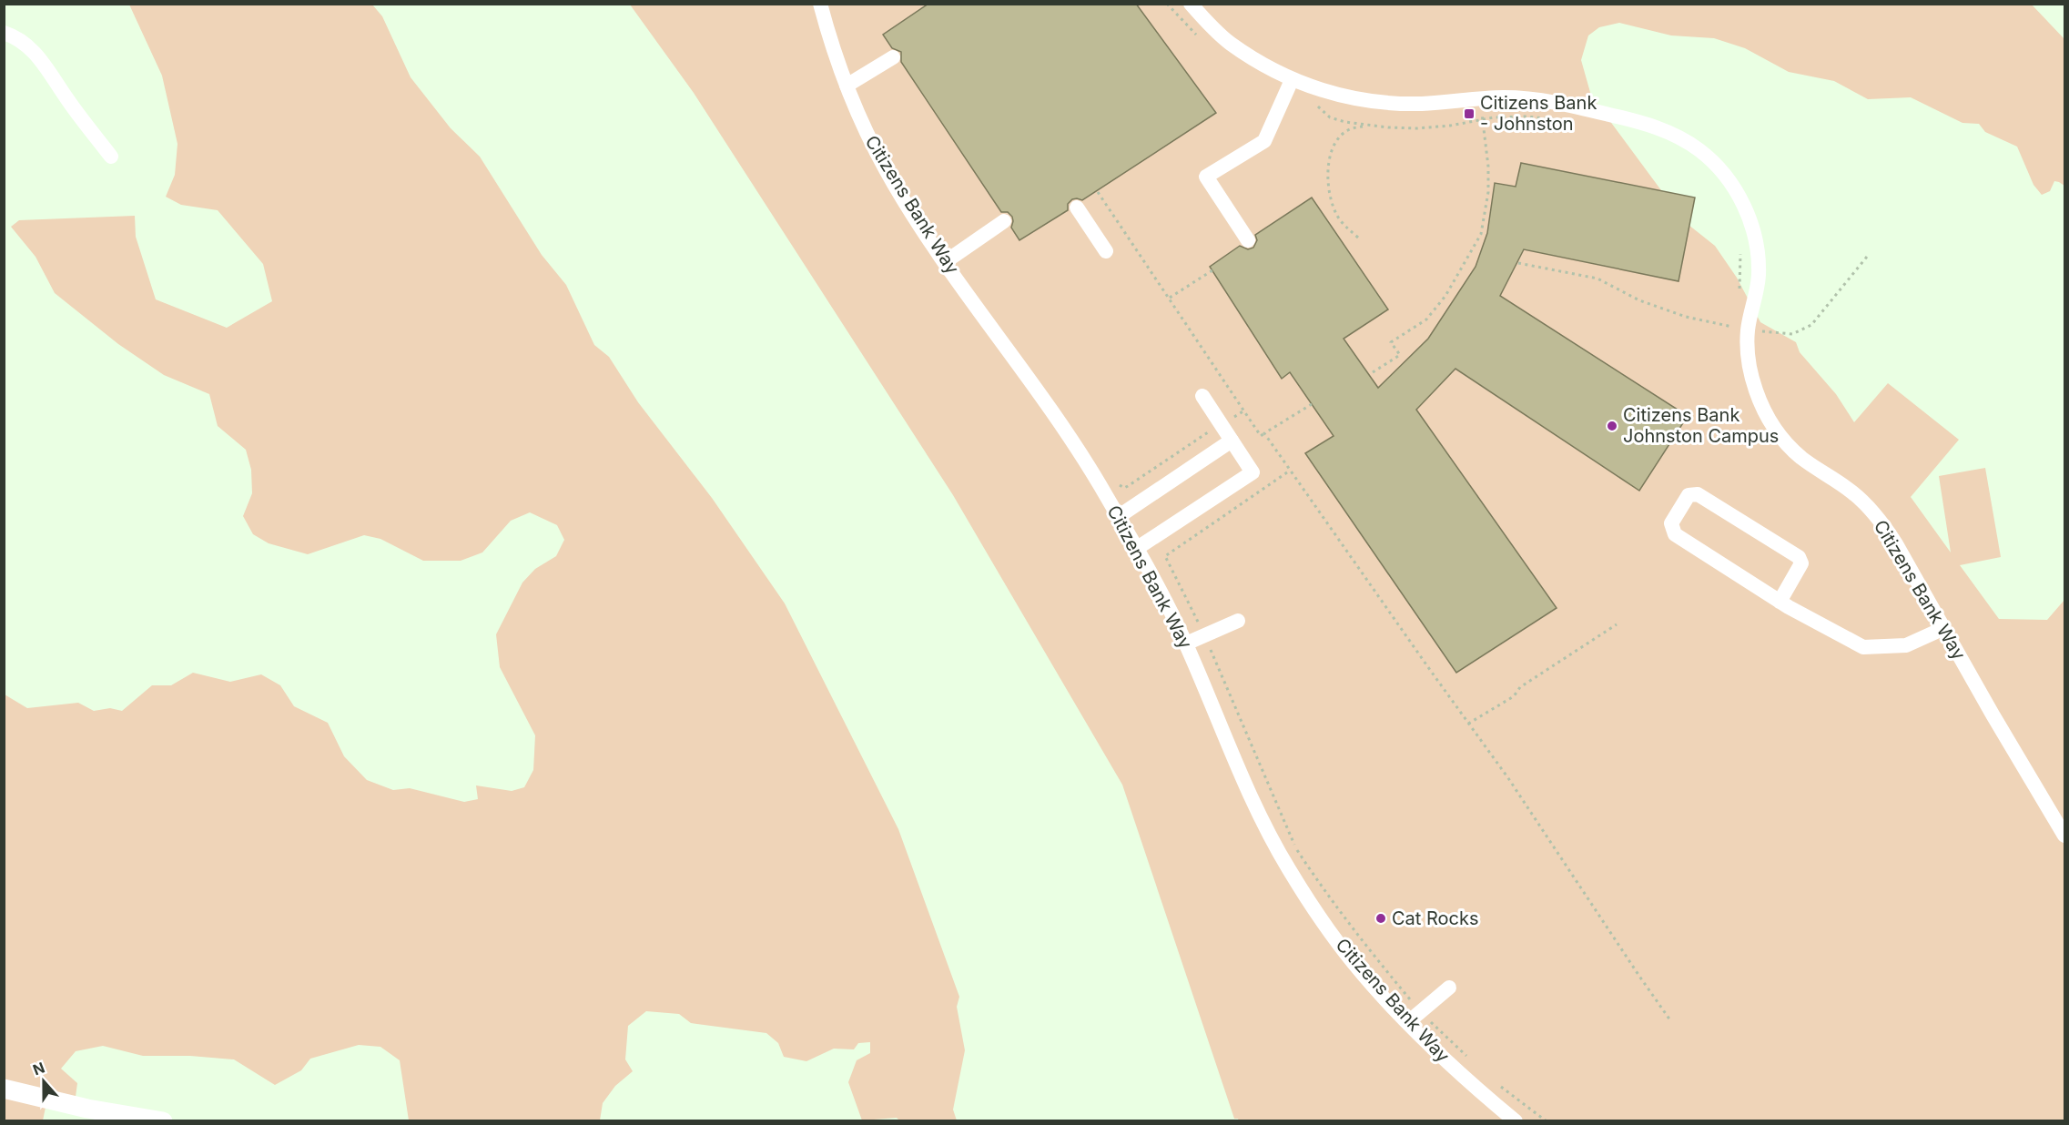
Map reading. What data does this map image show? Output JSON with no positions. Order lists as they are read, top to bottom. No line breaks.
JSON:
{"streets":{"lane":["Citizens Bank Way"]},"places":{"transit":["Citizens Bank - Johnston"],"other":["Citizens Bank Johnston Campus","Cat Rocks"]},"north":"top"}
